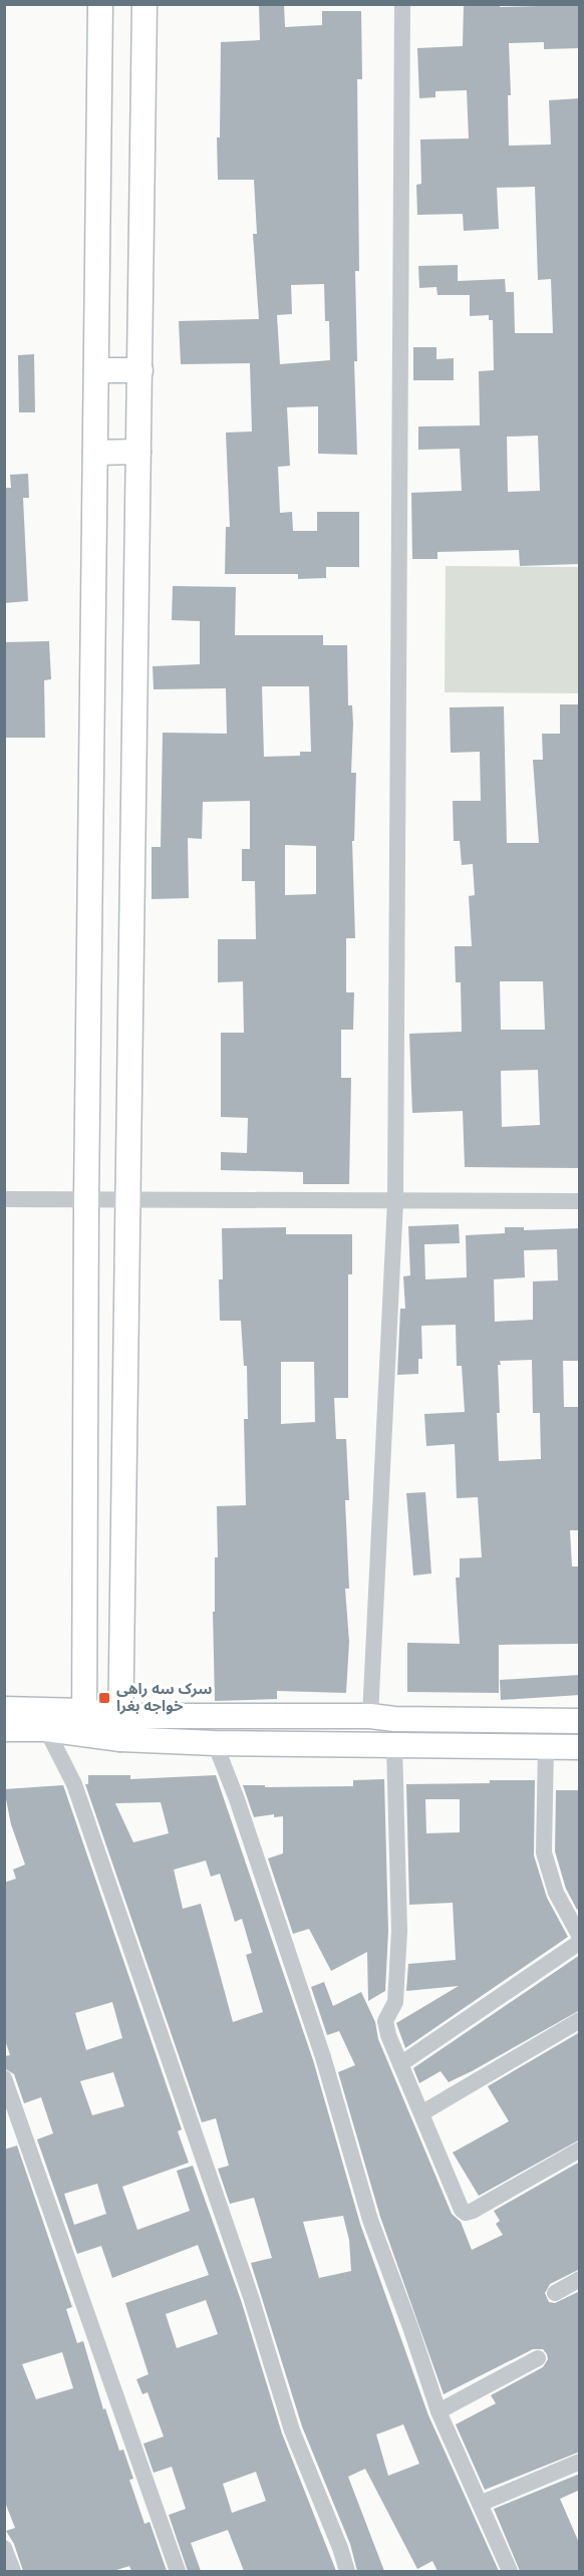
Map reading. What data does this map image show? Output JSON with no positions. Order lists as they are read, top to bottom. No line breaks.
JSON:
{"places":{"transit":["سرک سه راهی خواجه بغرا"]}}
